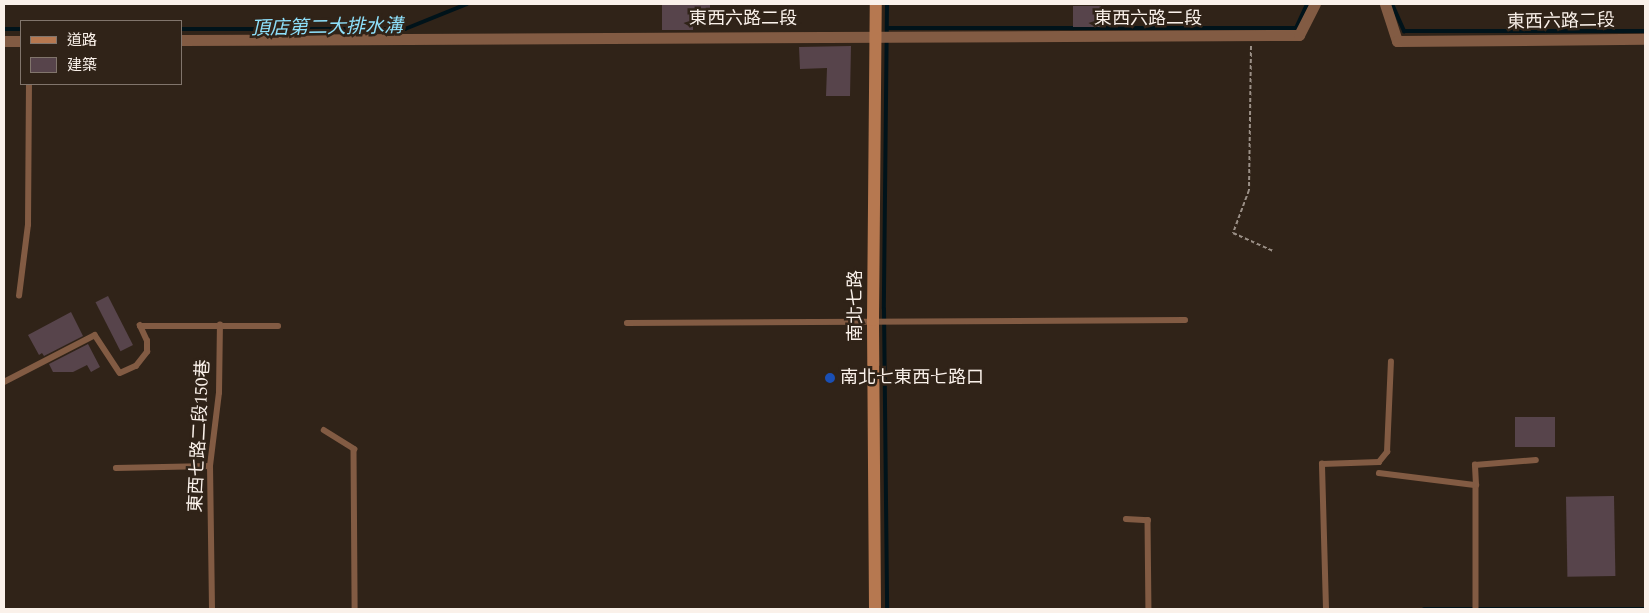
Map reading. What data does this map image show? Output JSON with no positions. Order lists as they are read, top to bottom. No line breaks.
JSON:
{"streets":{"street":["東西六路二段","南北七路"],"lane":["東西七路二段150巷"]},"crossings":[["東西六路二段","南北七路"]],"water":["頂店第二大排水溝"],"places":["南北七東西七路口"],"legend":["道路","建築"]}
